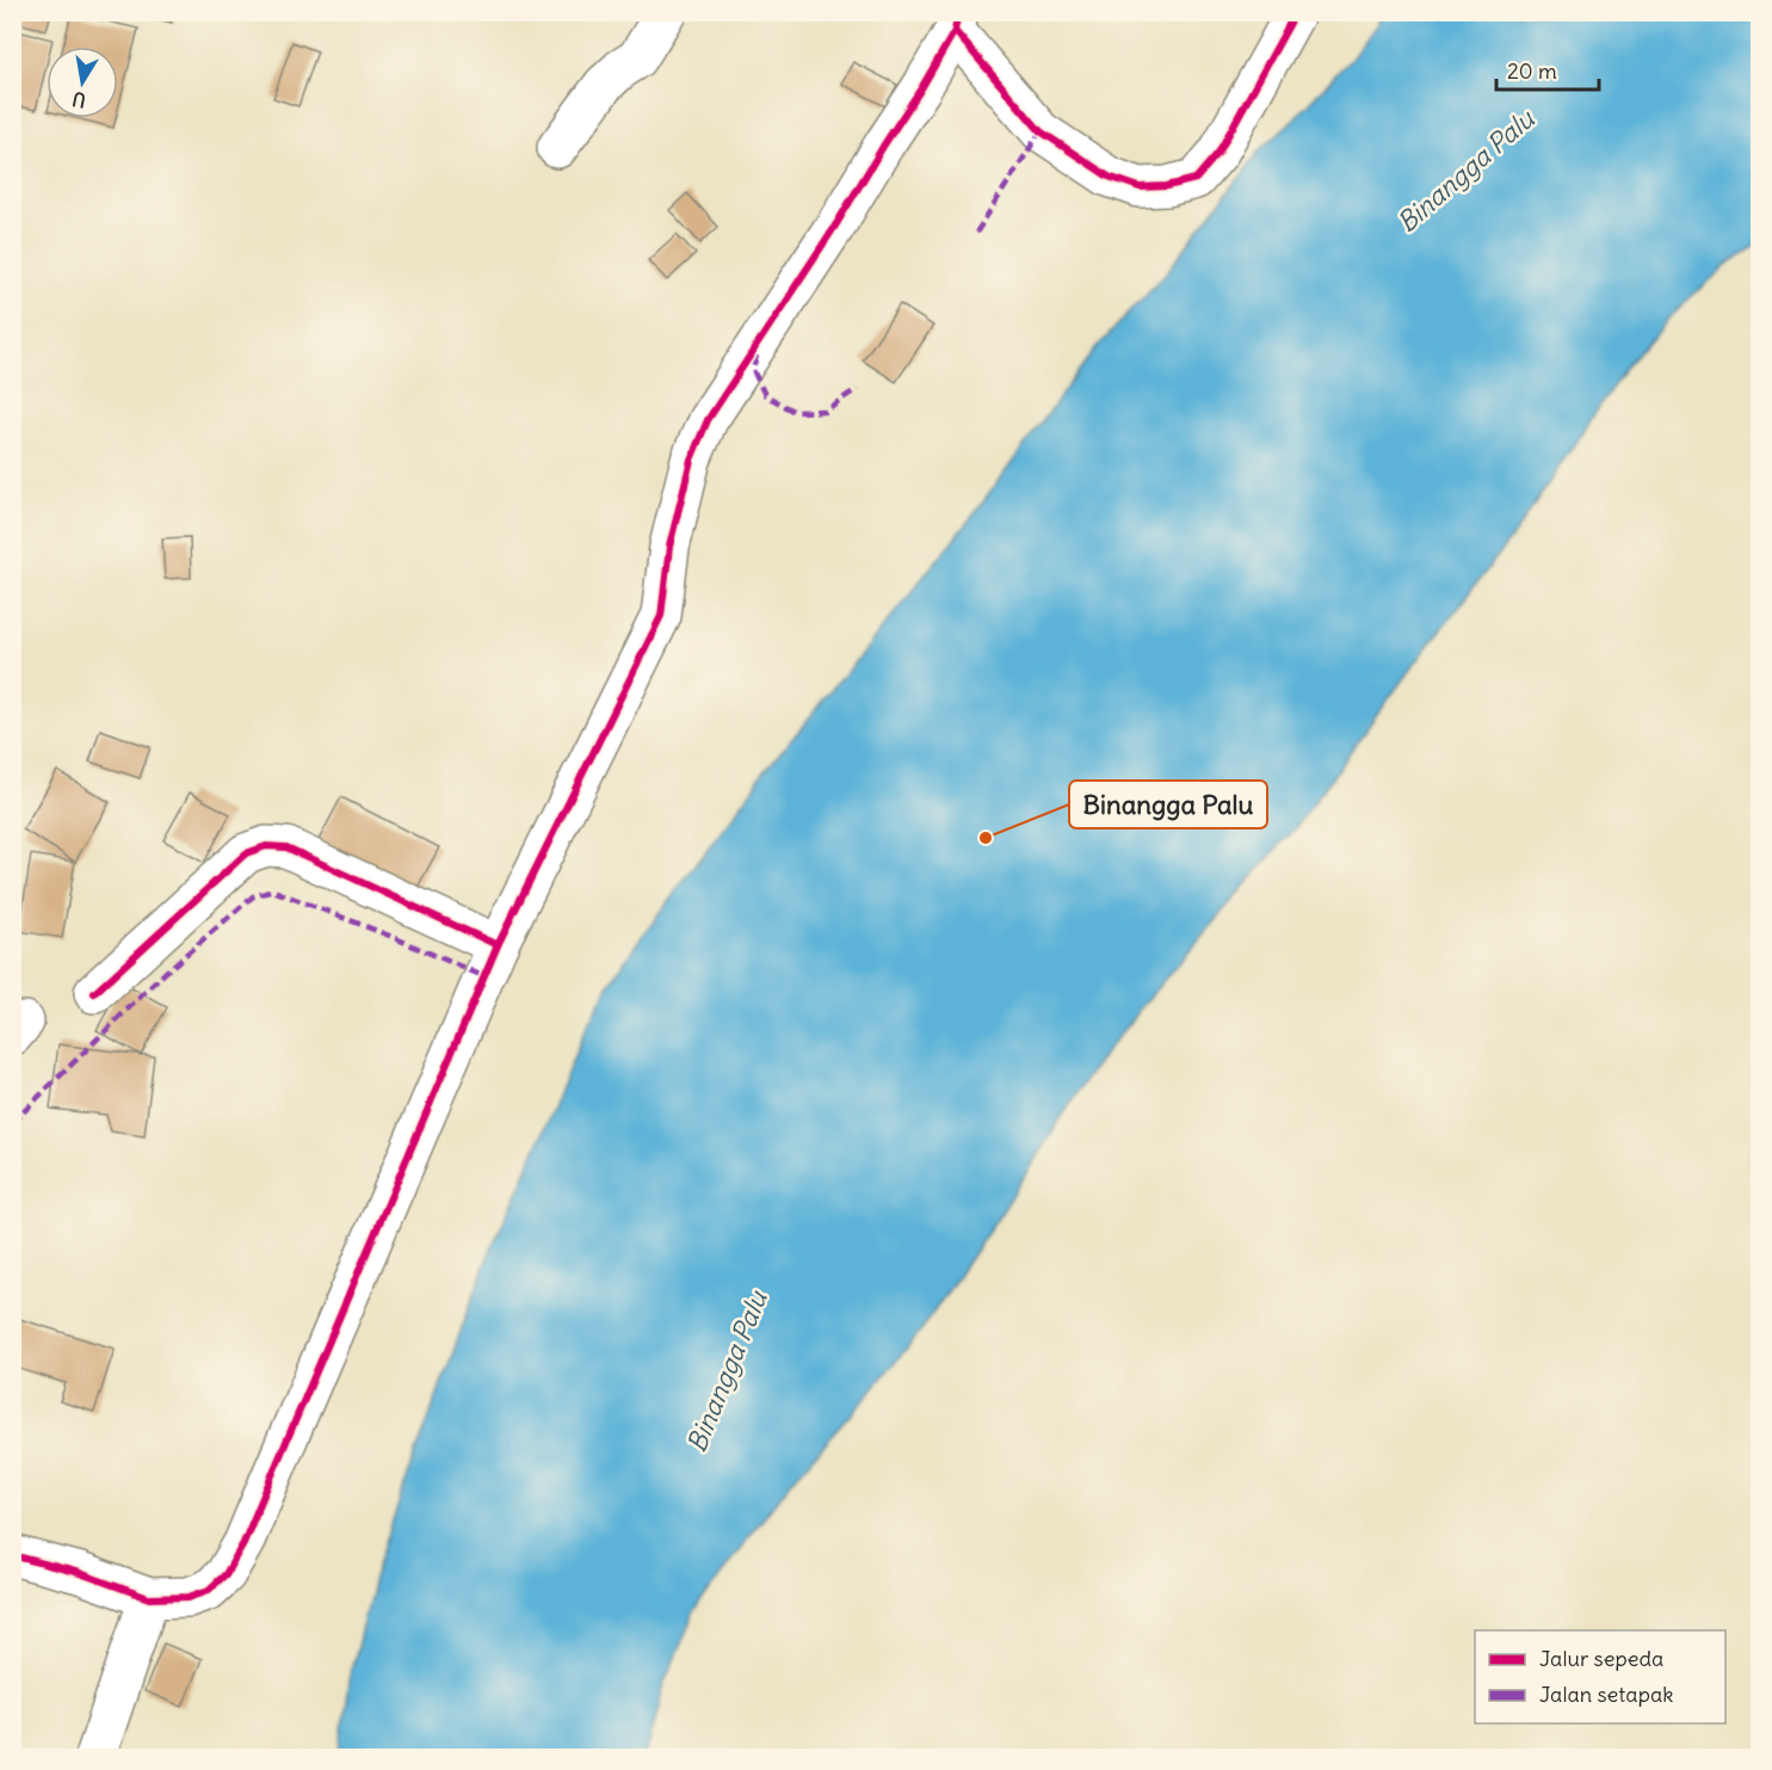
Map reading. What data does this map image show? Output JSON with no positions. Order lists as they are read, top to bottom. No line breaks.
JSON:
{"water":["Binangga Palu"],"places":["Binangga Palu"],"legend":["Jalur sepeda","Jalan setapak"],"scale_bar":"20 m","north":"bottom"}
